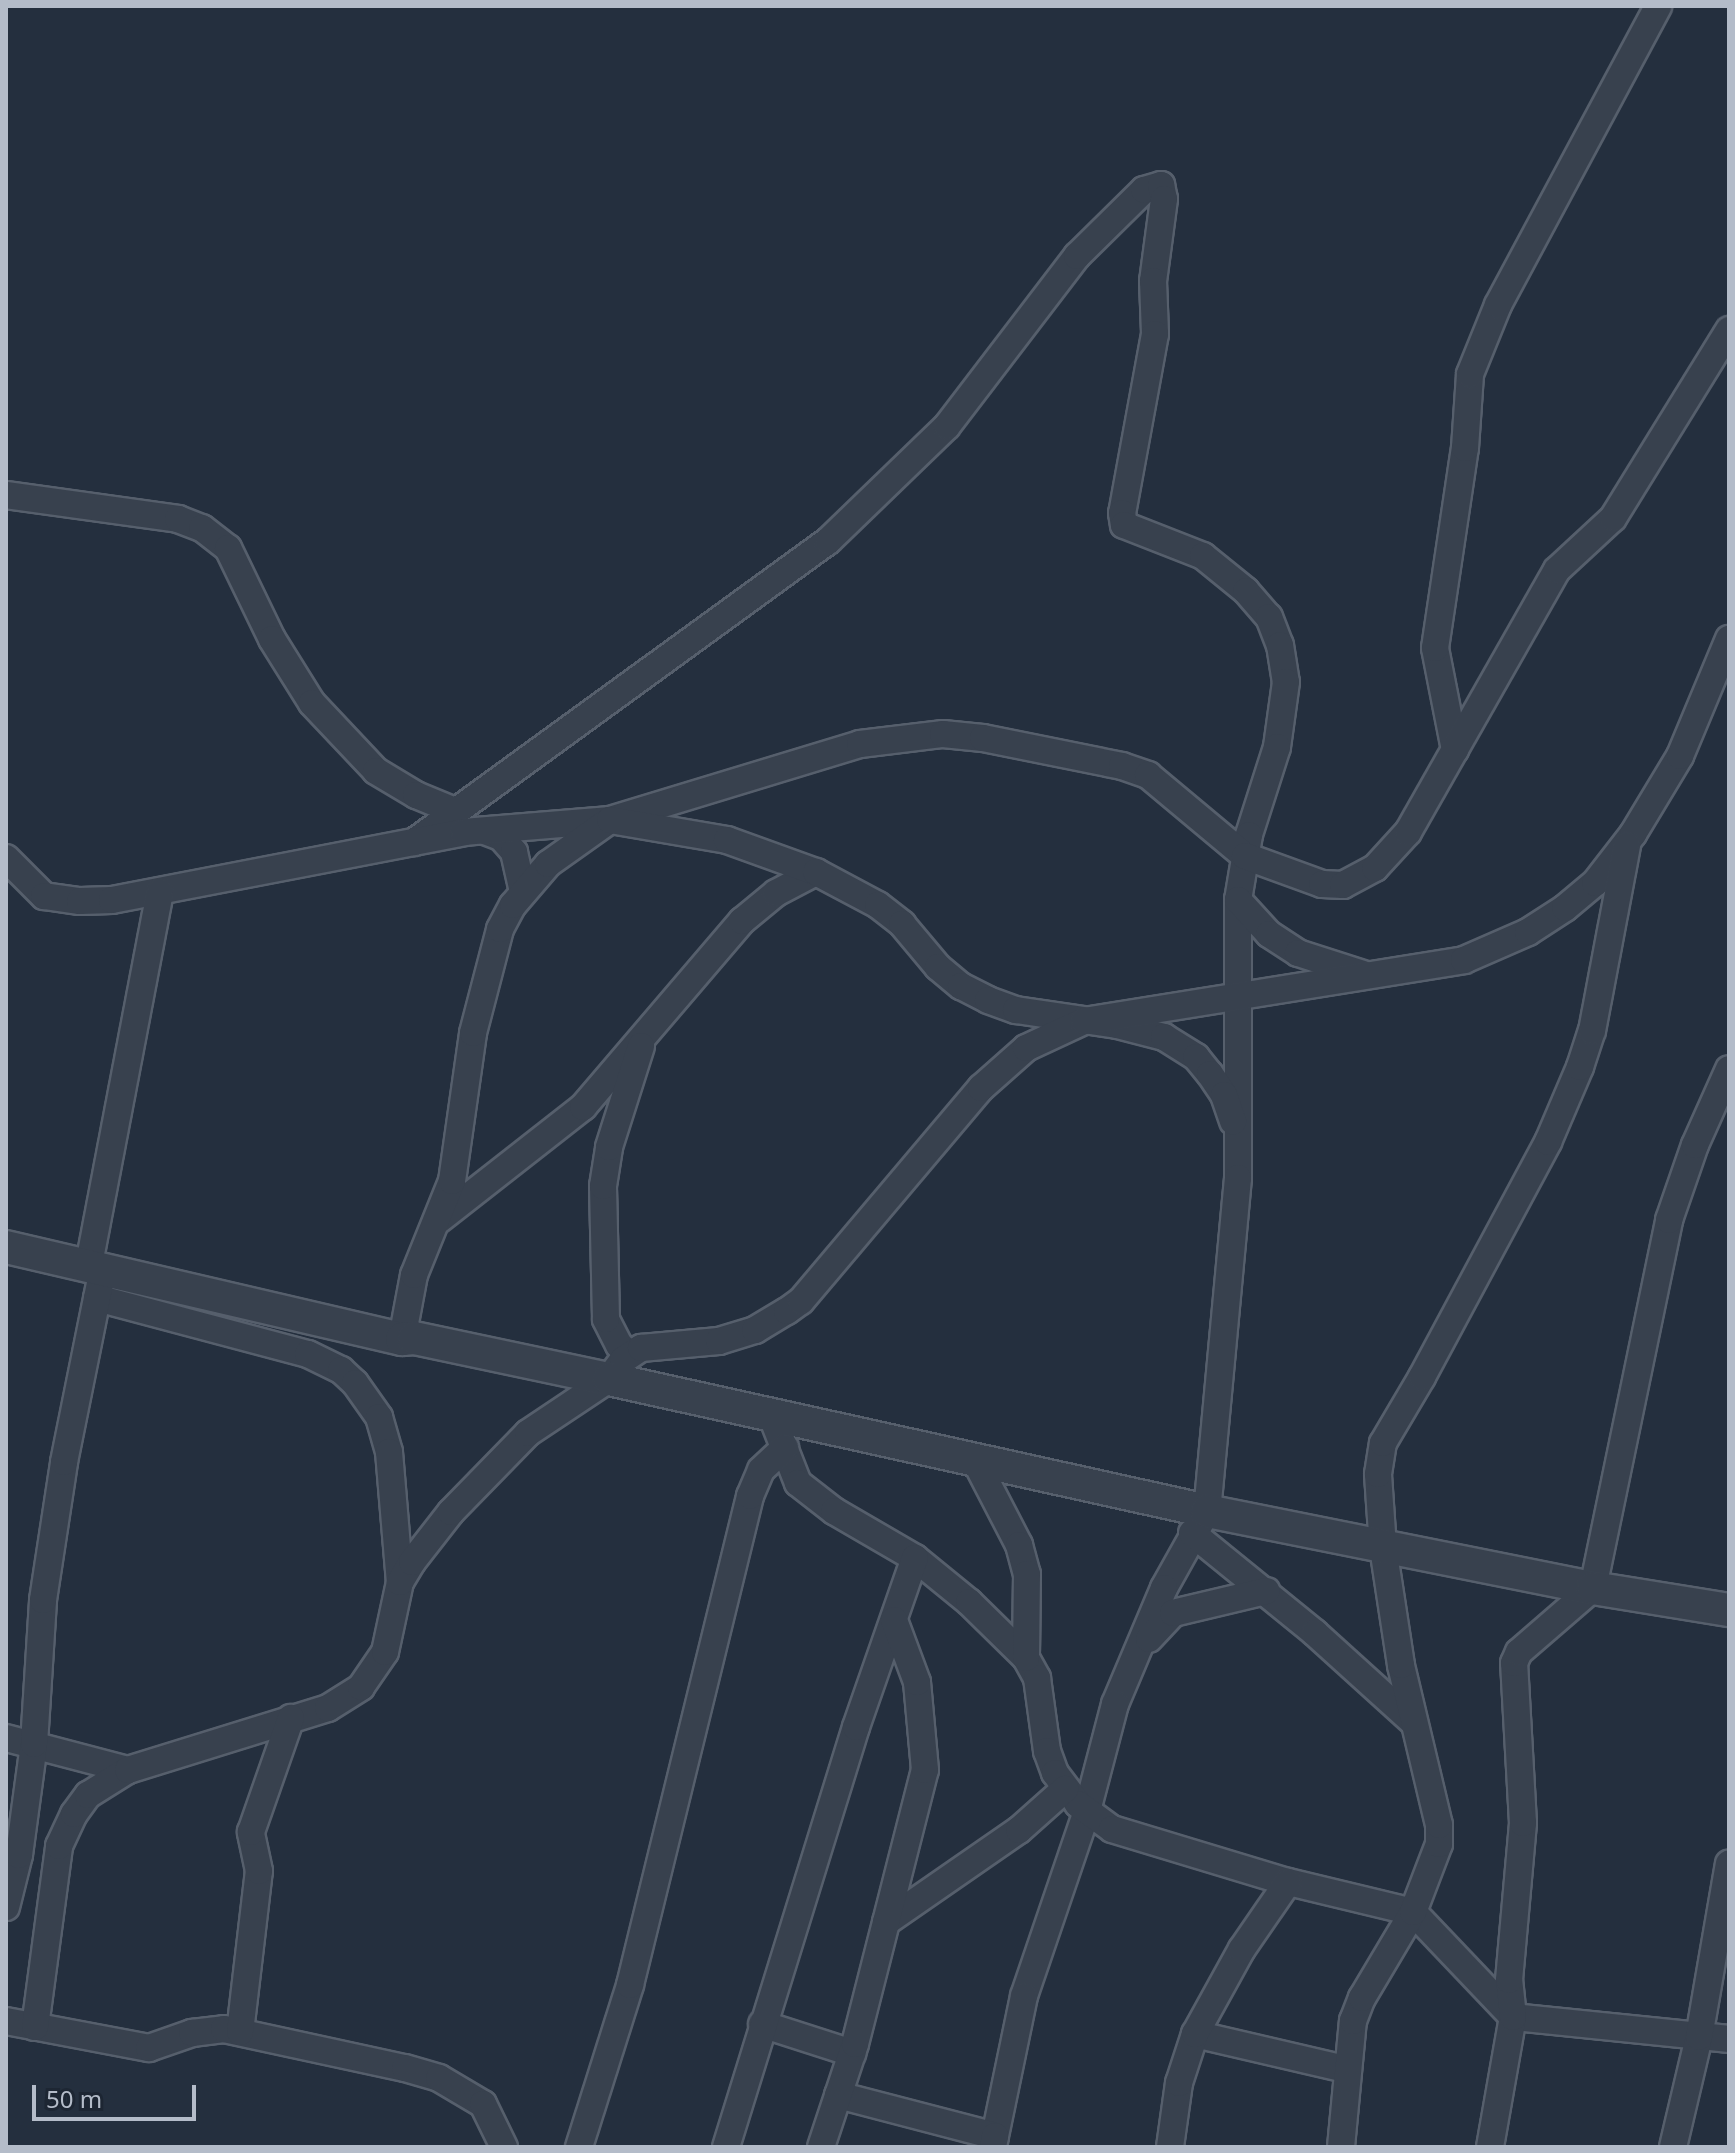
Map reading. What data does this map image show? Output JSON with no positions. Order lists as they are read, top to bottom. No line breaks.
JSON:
{"scale_bar":"50 m"}
